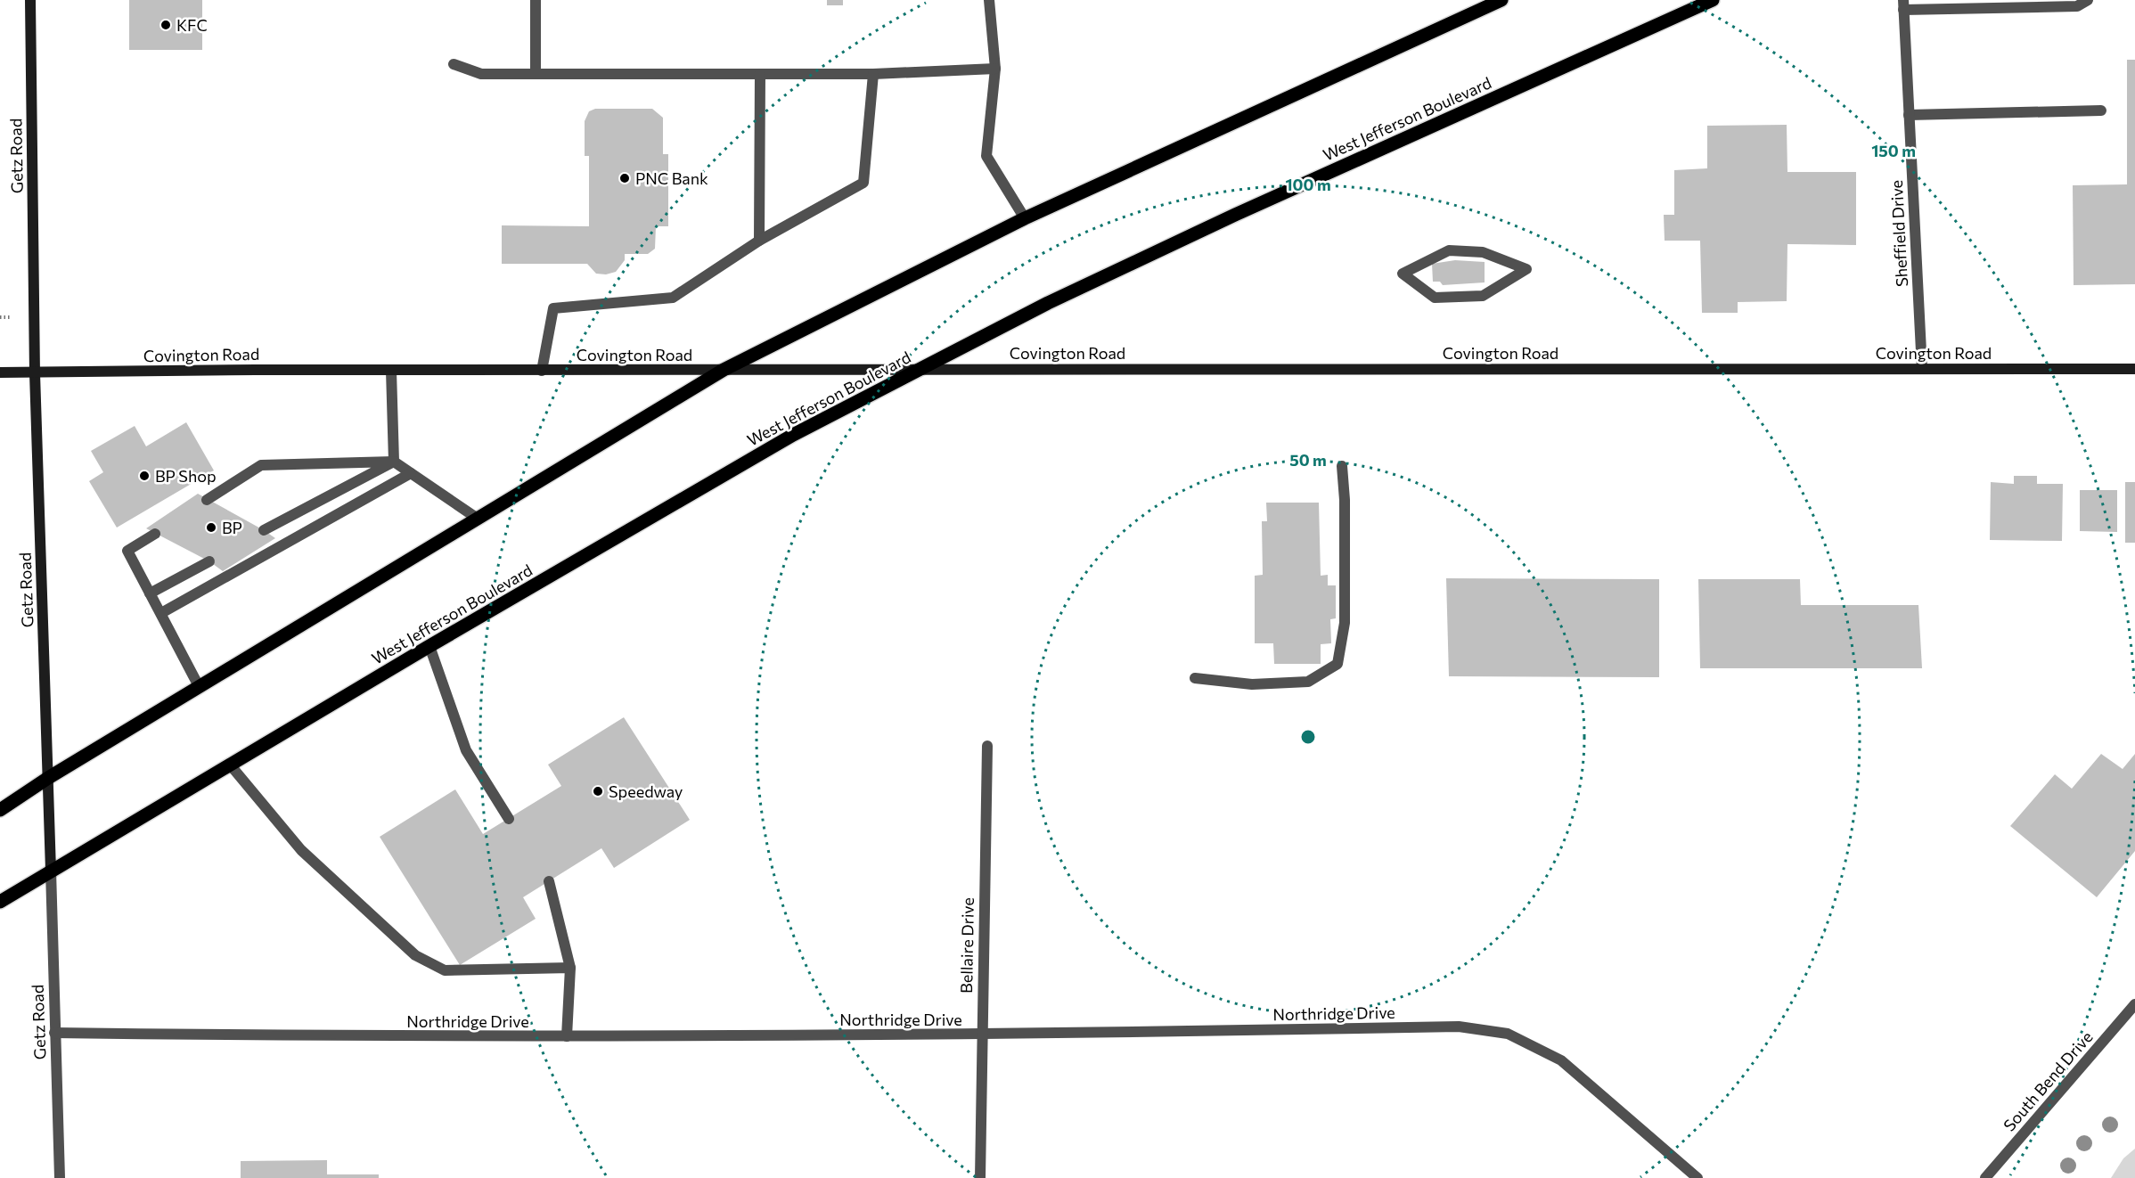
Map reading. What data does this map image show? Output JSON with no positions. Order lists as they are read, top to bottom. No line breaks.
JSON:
{"streets":{"main road":["West Jefferson Boulevard","Getz Road","Covington Road"],"street":["Sheffield Drive","Bellaire Drive","Northridge Drive","South Bend Drive"]},"crossings":[["West Jefferson Boulevard","Getz Road"],["West Jefferson Boulevard","Covington Road"],["Getz Road","Covington Road"],["Getz Road","Northridge Drive"],["Sheffield Drive","Covington Road"],["Bellaire Drive","Northridge Drive"]],"places":["KFC","PNC Bank","BP Shop","BP","Speedway"],"rings":["150 m","100 m","50 m"]}
